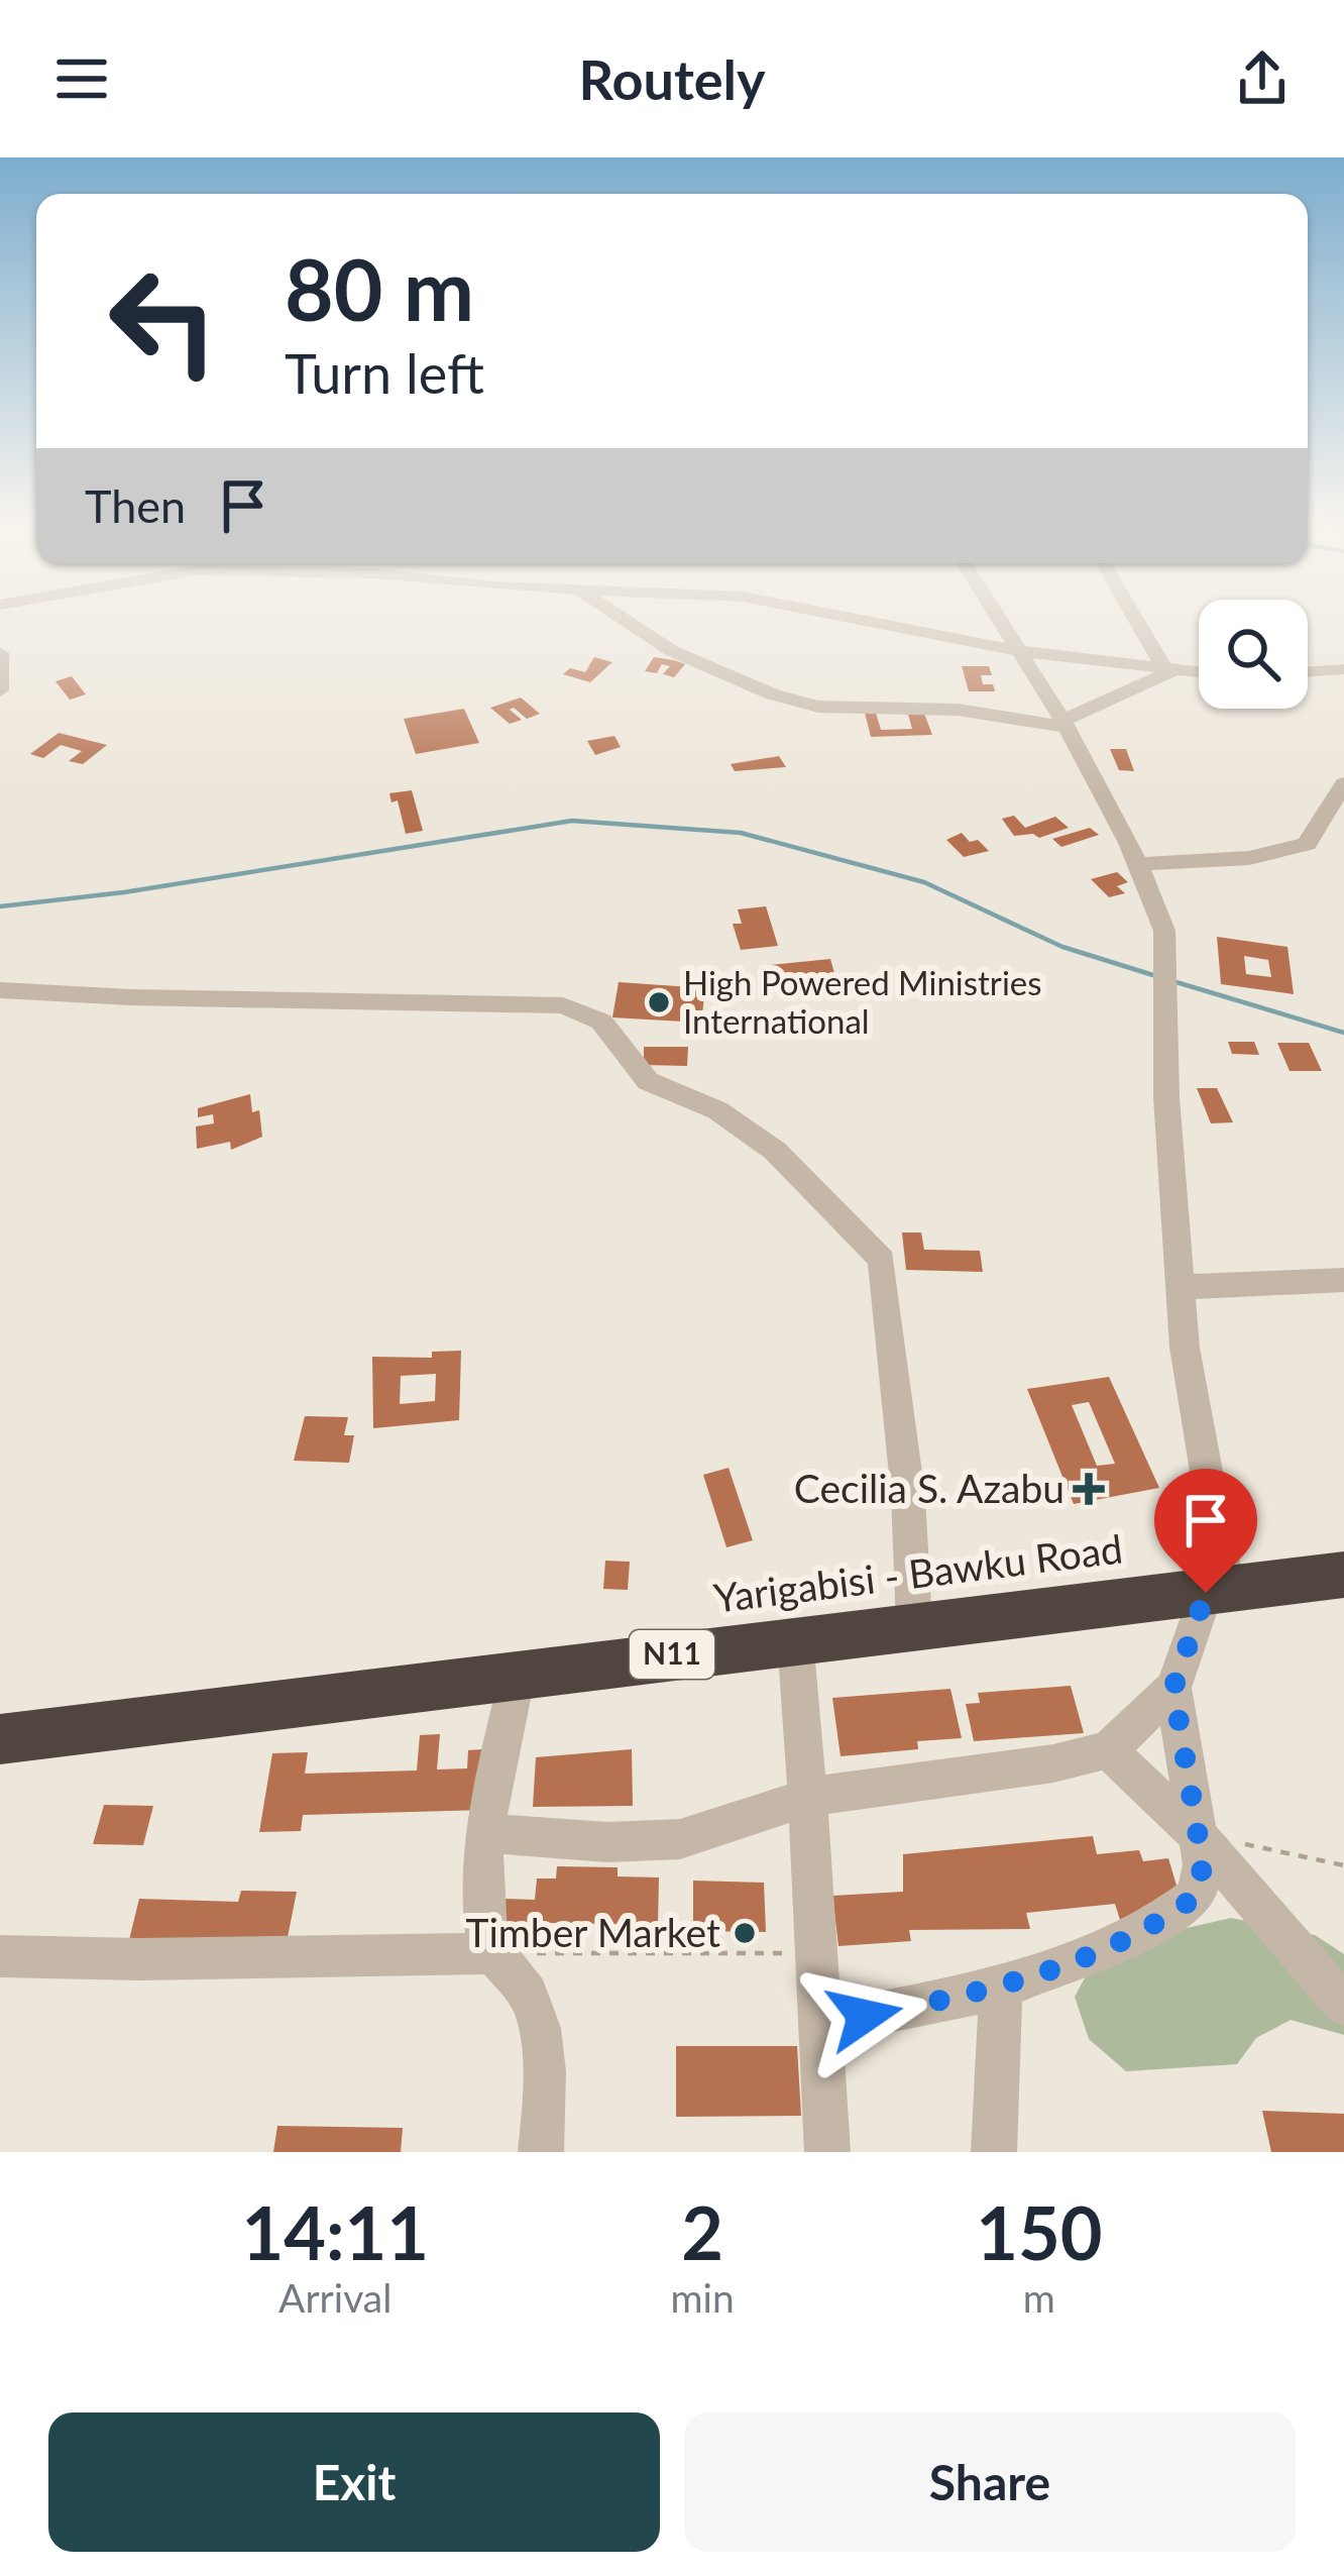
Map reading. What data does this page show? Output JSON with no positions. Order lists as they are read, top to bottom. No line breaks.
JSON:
{"streets":{"highway":["Yarigabisi - Bawku Road","N11"]},"places":{"other":["High Powered Ministries International","Timber Market"],"health":["Cecilia S. Azabu"]},"page":{"header":"Routely","turn":["80 m","Turn left"],"then":"Then","eta":["14:11","Arrival","2","min","150","m"],"buttons":["Exit","Share"]}}
